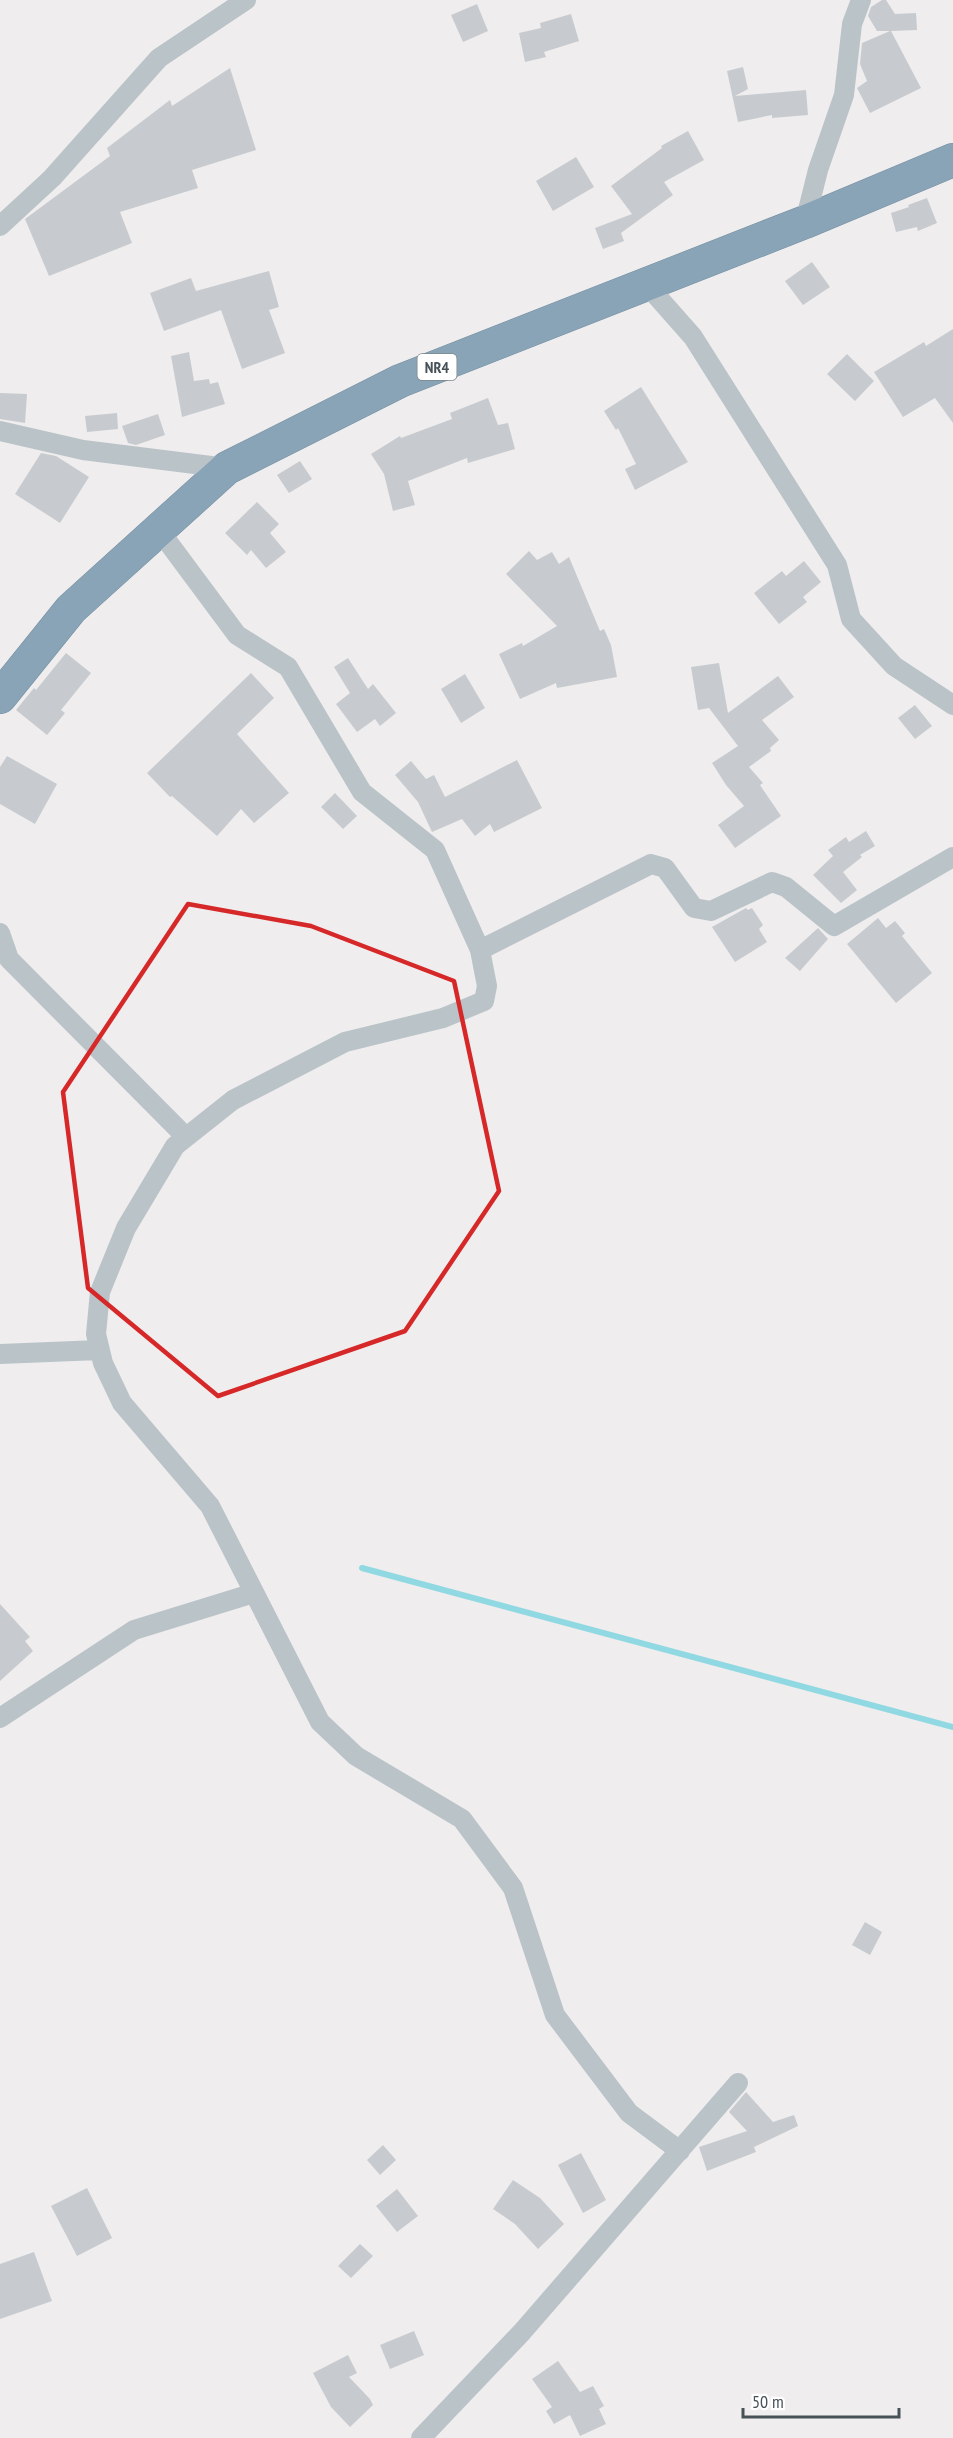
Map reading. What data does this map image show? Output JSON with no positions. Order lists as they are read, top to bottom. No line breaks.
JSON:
{"streets":{"highway":["NR4"]},"scale_bar":"50 m"}
